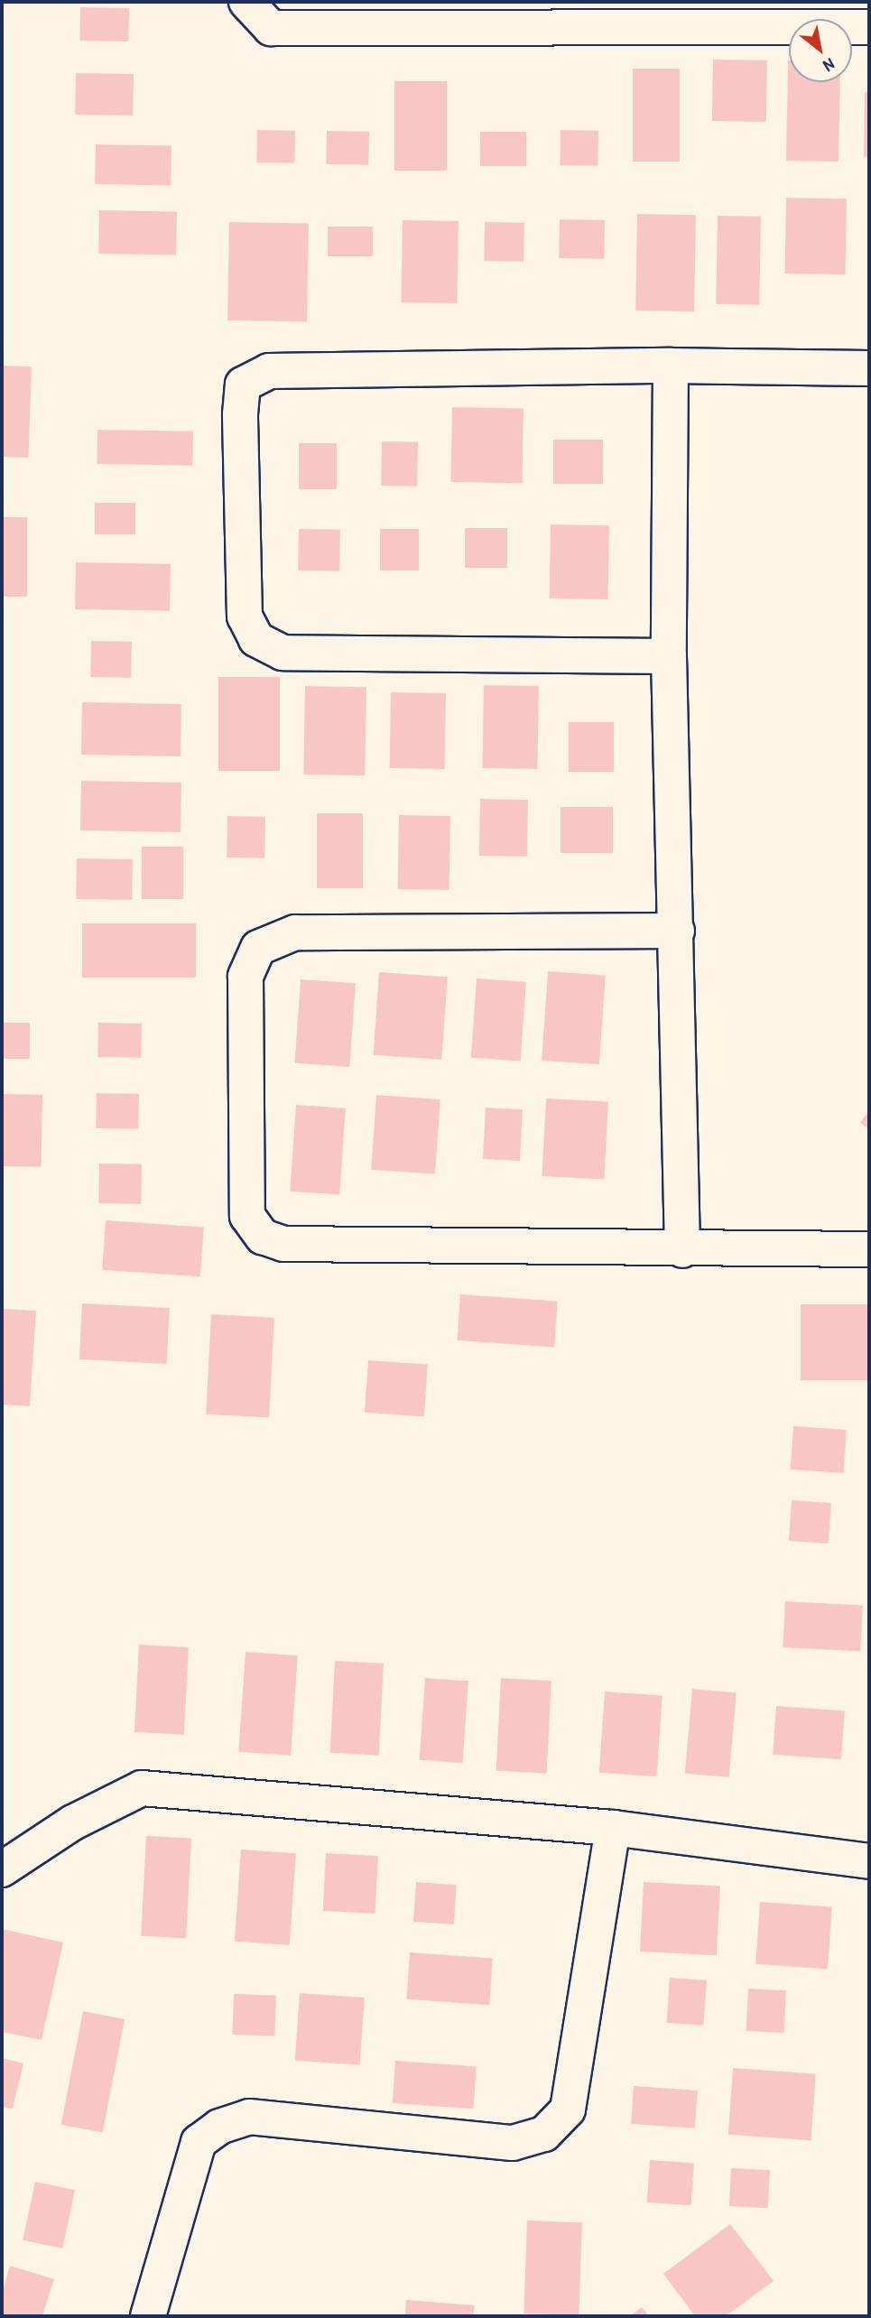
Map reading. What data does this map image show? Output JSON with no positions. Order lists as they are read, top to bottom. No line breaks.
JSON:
{"north":"bottom right"}
